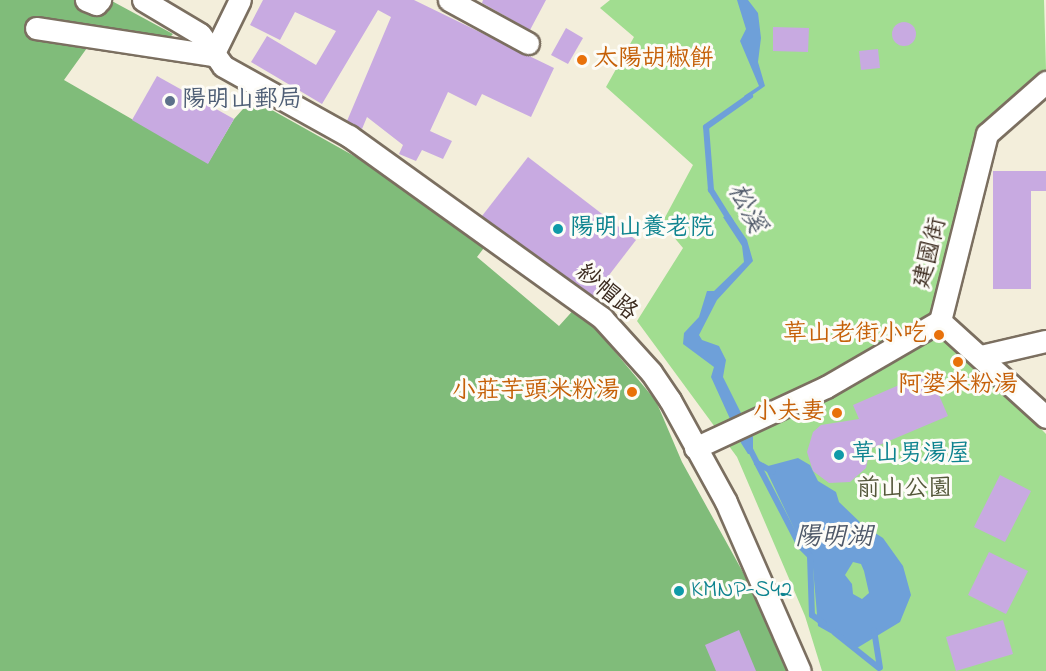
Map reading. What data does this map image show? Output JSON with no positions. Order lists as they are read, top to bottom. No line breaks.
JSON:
{"streets":{"street":["建國街","紗帽路"]},"water":["松溪","陽明湖"],"parks":["前山公園"],"places":["太陽胡椒餅","陽明山郵局","陽明山養老院","草山老街小吃","阿婆米粉湯","小莊芋頭米粉湯","小夫妻","草山男湯屋","KMNP-S42"]}
